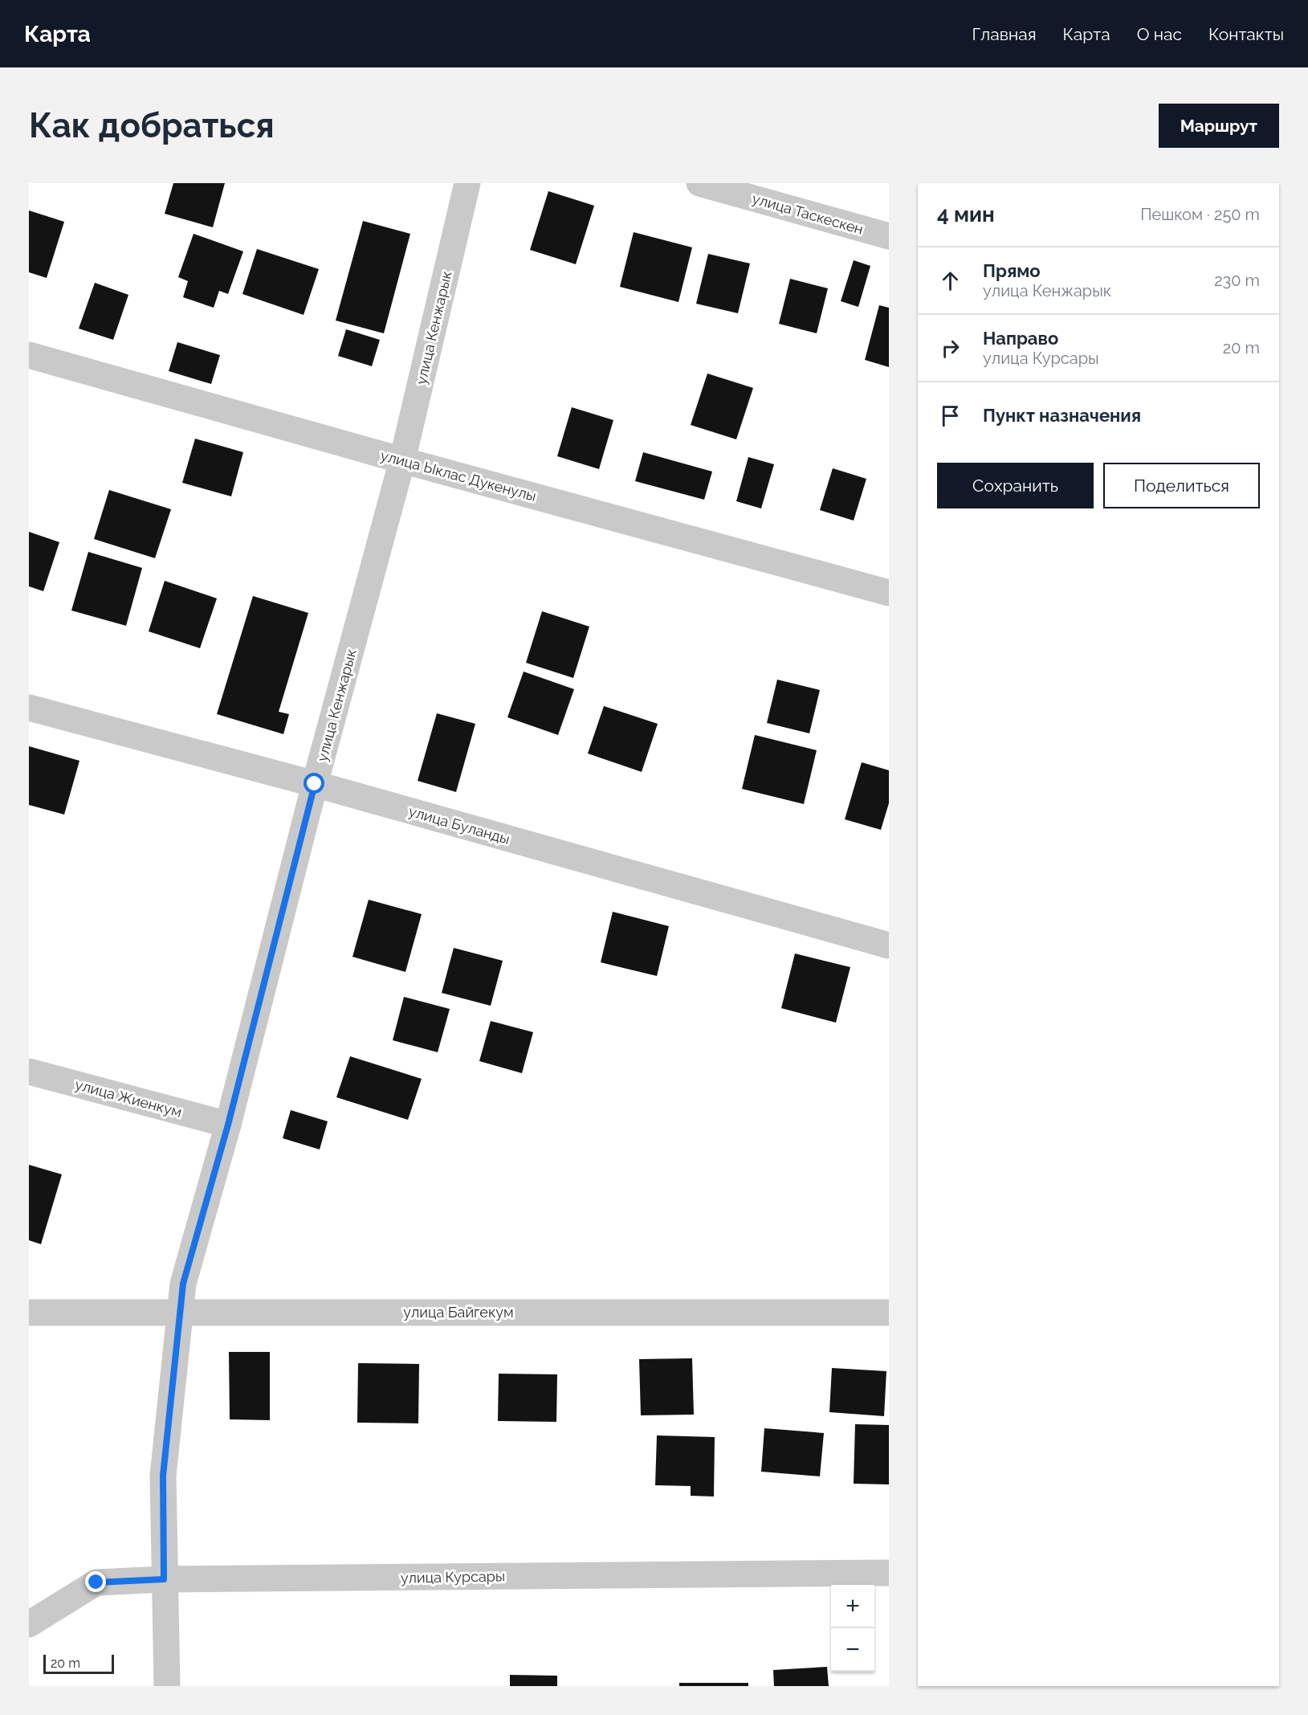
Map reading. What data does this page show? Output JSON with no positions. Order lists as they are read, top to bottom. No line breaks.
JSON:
{"streets":{"street":["улица Таскескен","улица Кенжарык","улица Ыклас Дукенулы","улица Буланды","улица Жиенкум","улица Байгекум","улица Курсары"]},"crossings":[["улица Кенжарык","улица Ыклас Дукенулы"],["улица Кенжарык","улица Буланды"],["улица Кенжарык","улица Жиенкум"],["улица Кенжарык","улица Байгекум"],["улица Кенжарык","улица Курсары"]],"scale_bar":"20 m","page":{"header":"Карта","nav":["Главная","Карта","О нас","Контакты"],"buttons":["Маршрут",["Сохранить","Поделиться"]],"title":"Как добраться","heading":["4 мин","Пешком · 250 m"],"list":[["Прямо","улица Кенжарык","230 m"],["Направо","улица Курсары","20 m"],"Пункт назначения"],"map_buttons":["+","−"],"scale":"20 m"}}
